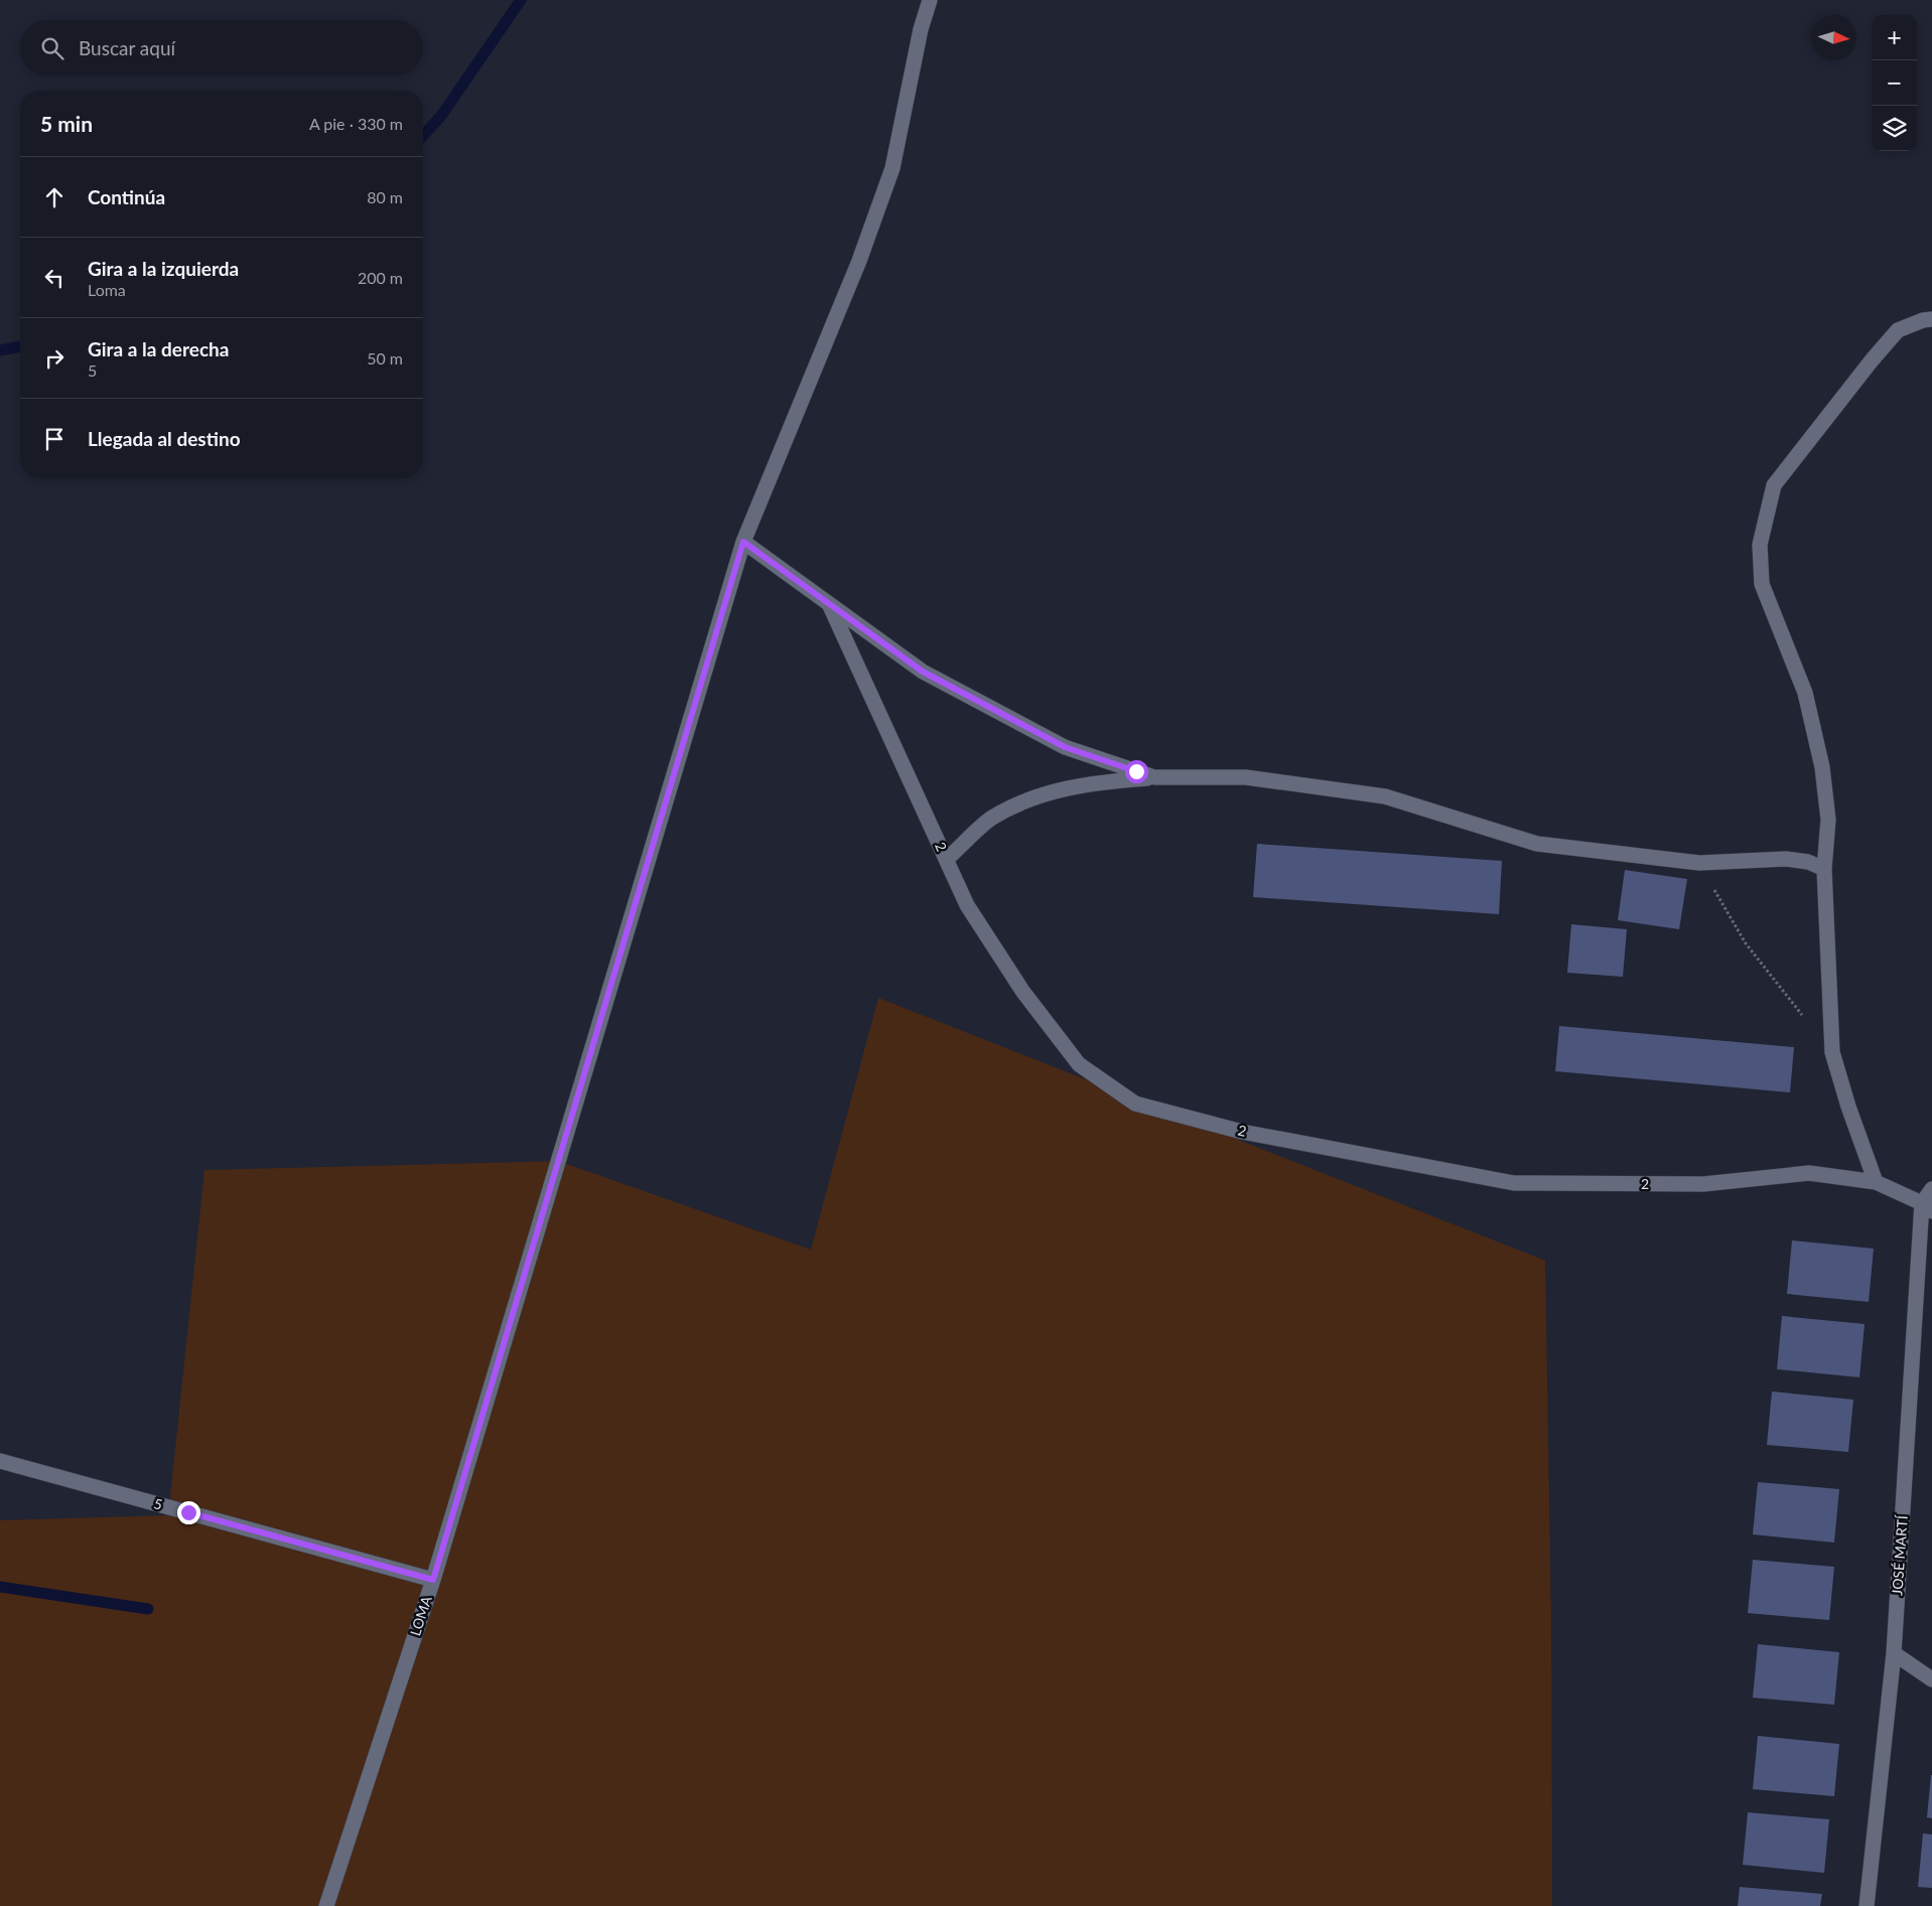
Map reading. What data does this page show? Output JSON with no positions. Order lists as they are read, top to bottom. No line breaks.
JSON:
{"streets":{"street":["2","5","JOSÉ MARTÍ","LOMA"]},"crossings":[["2","JOSÉ MARTÍ"],["5","LOMA"]],"north":"right","page":{"map_buttons":["+","−"],"search":"Buscar aquí","heading":["5 min","A pie · 330 m"],"list":[["Continúa","80 m"],["Gira a la izquierda","Loma","200 m"],["Gira a la derecha","5","50 m"],"Llegada al destino"]}}
